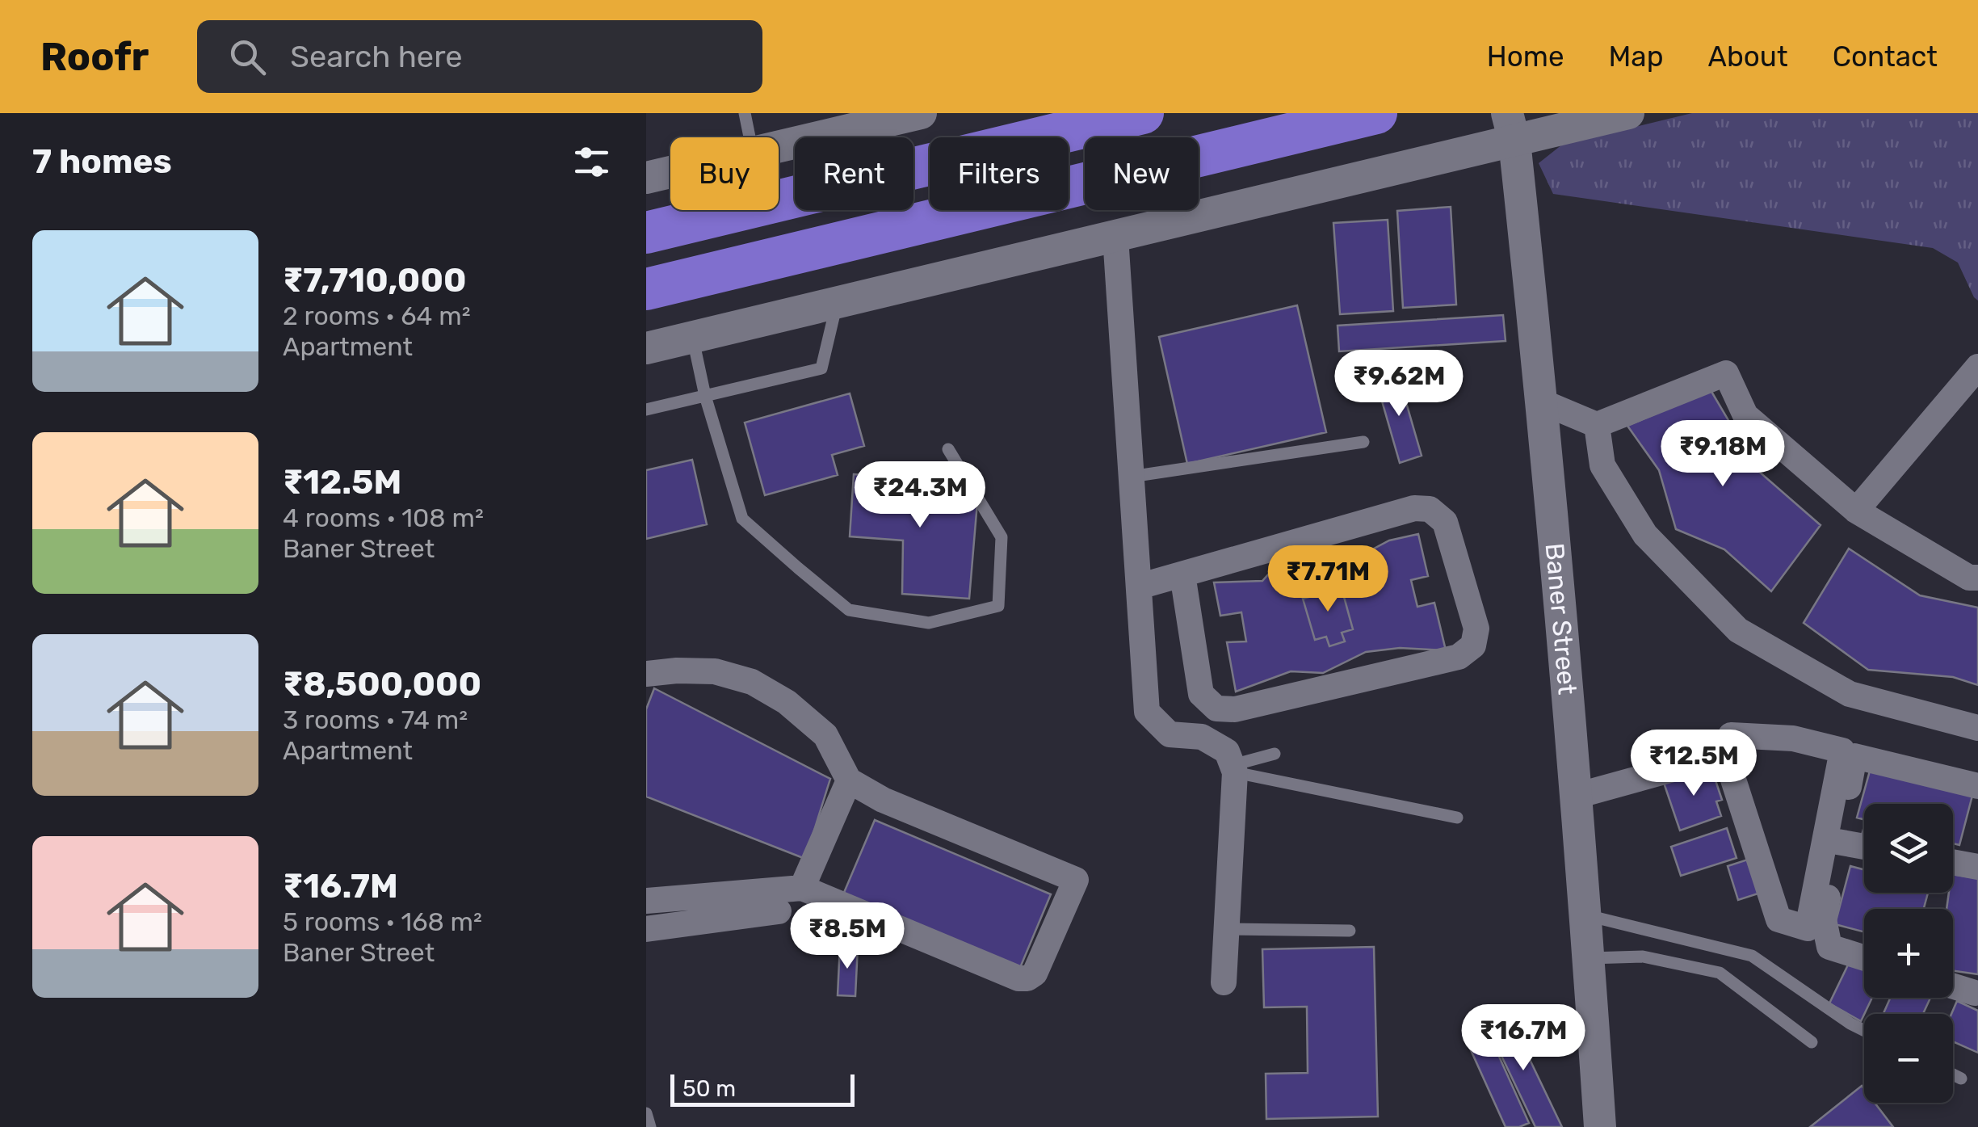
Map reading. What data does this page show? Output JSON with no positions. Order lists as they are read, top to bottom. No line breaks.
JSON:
{"streets":{"street":["Baner Street"]},"scale_bar":"50 m","page":{"header":"Roofr","search":"Search here","nav":["Home","Map","About","Contact"],"heading":"7 homes","chip":["Buy","Rent","Filters","New"],"list":[{"name":"₹7,710,000","note":"2 rooms · 64 m² · Apartment"},{"name":"₹12.5M","note":"4 rooms · 108 m² · Baner Street"},{"name":"₹8,500,000","note":"3 rooms · 74 m² · Apartment"},{"name":"₹16.7M","note":"5 rooms · 168 m² · Baner Street"}],"price":["₹9.62M","₹9.18M","₹24.3M","₹7.71M","₹12.5M","₹8.5M","₹16.7M"],"map_buttons":["+","−"],"scale":"50 m"}}
